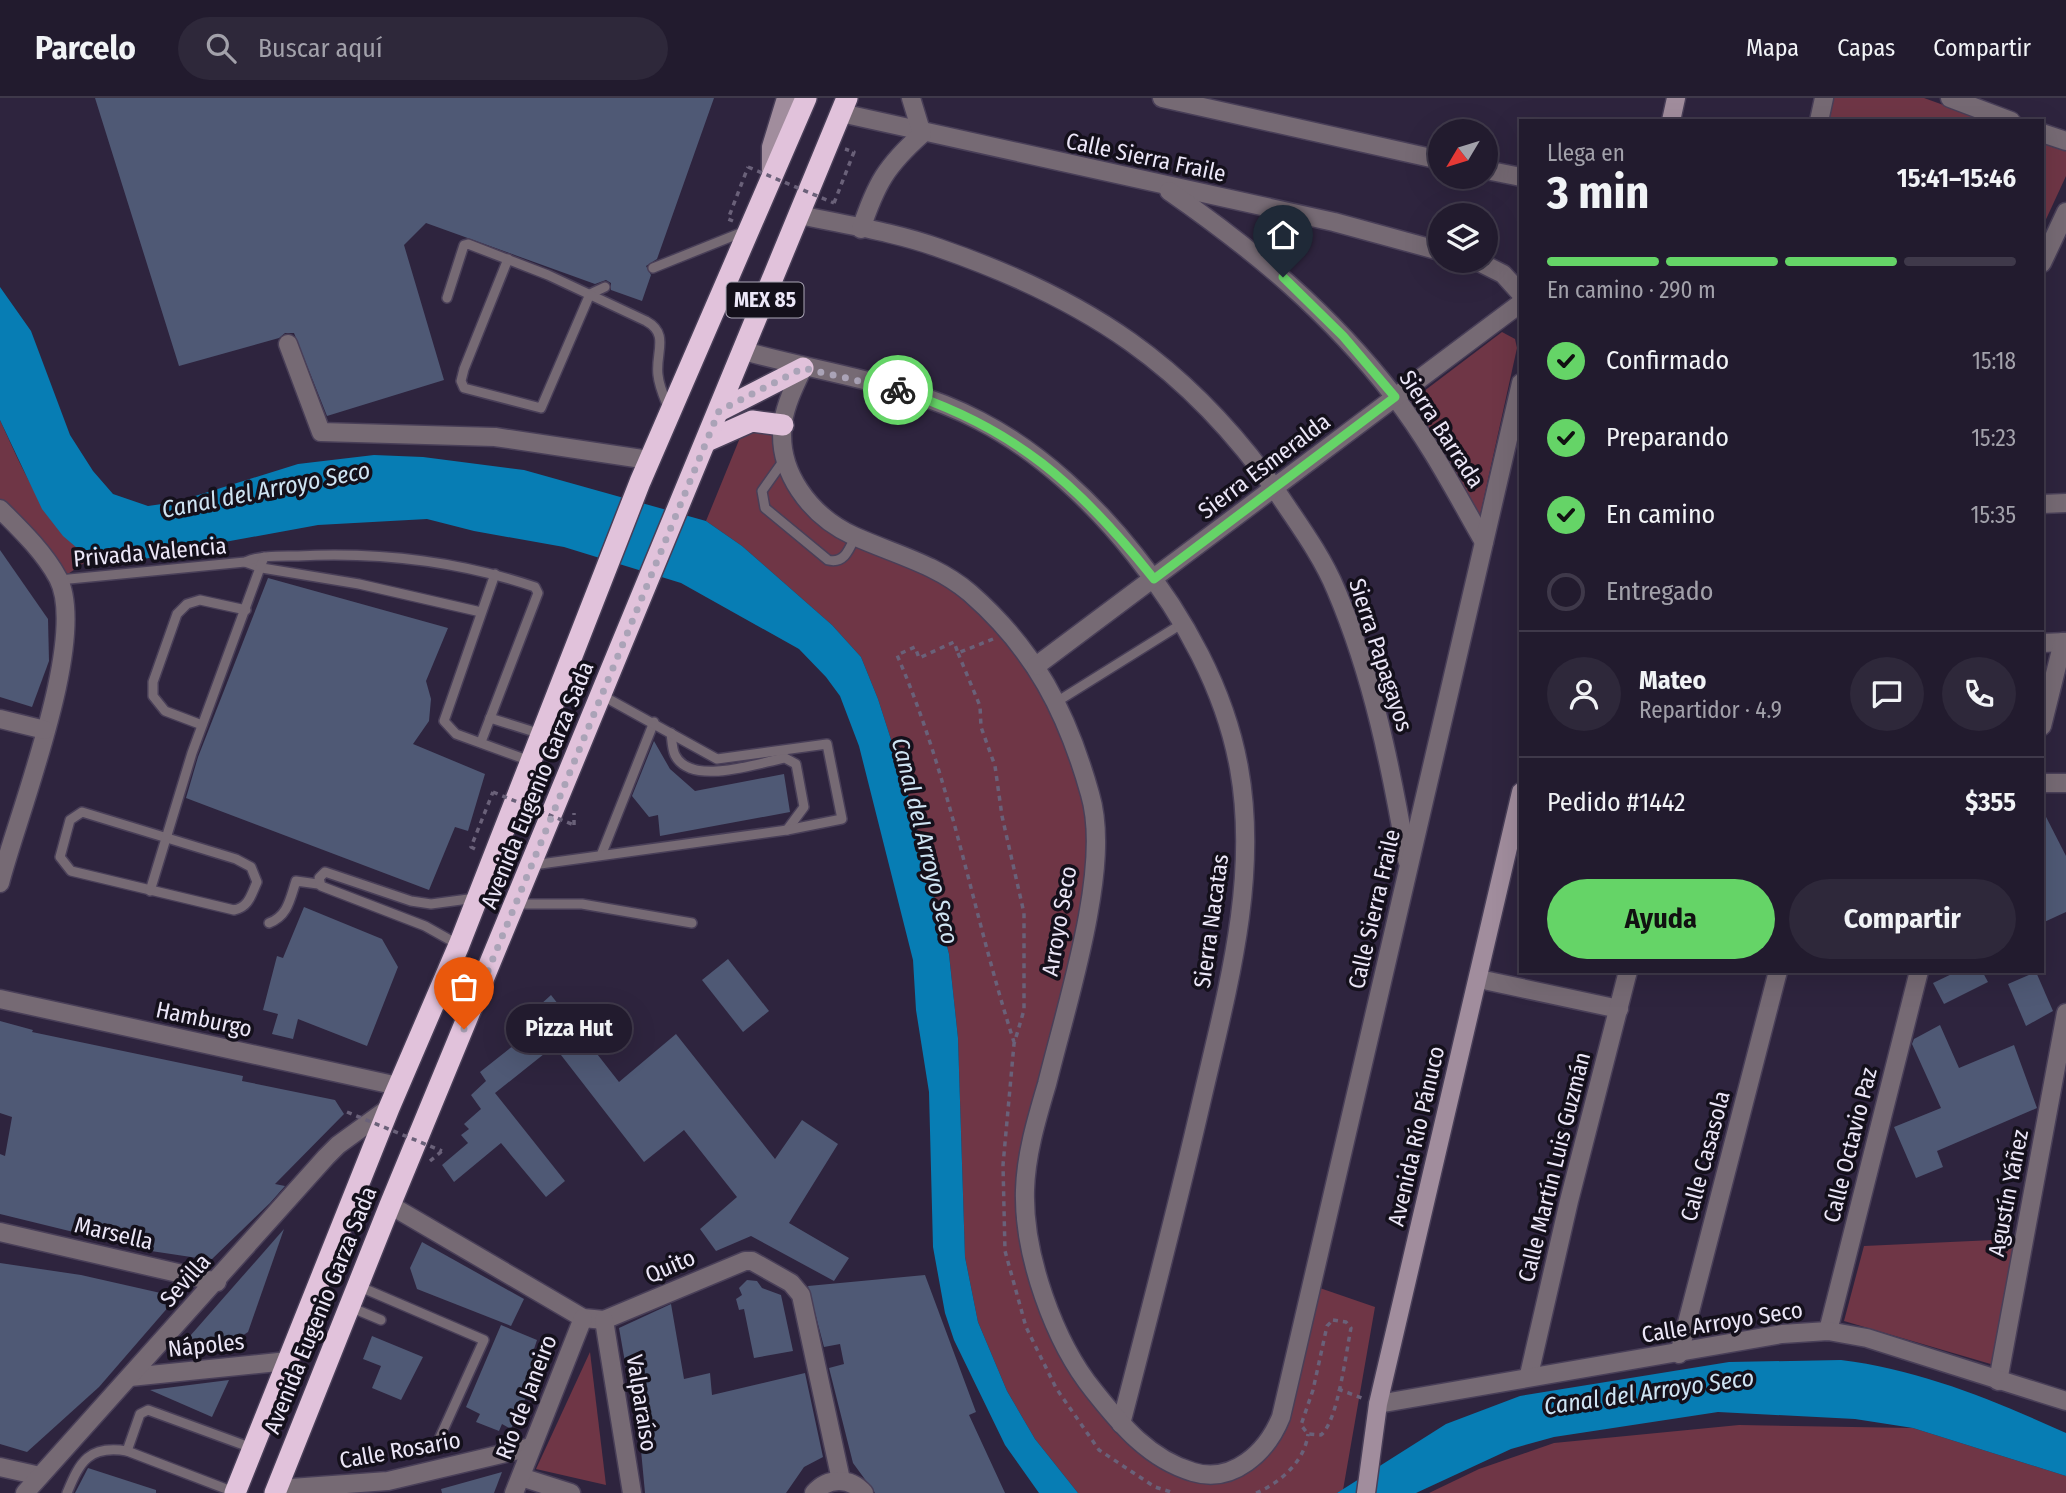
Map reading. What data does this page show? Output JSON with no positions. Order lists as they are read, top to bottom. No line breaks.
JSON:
{"streets":{"highway":["MEX 85","Avenida Eugenio Garza Sada"],"street":["Calle Sierra Fraile","Sierra Barrada","Sierra Esmeralda","Sierra Papagayos","Arroyo Seco","Sierra Nacatas","Hamburgo","Avenida Río Pánuco","Calle Octavio Paz","Calle Casasola","Calle Martín Luis Guzmán","Agustín Yáñez","Marsella","Quito","Sevilla","Calle Arroyo Seco","Nápoles","Río de Janeiro","Valparaíso","Calle Rosario"],"lane":["Privada Valencia"]},"crossings":[["Calle Sierra Fraile","Sierra Barrada"],["Calle Sierra Fraile","Sierra Papagayos"],["Calle Sierra Fraile","Avenida Eugenio Garza Sada"],["Calle Sierra Fraile","Arroyo Seco"],["Sierra Barrada","Sierra Esmeralda"],["Sierra Esmeralda","Sierra Papagayos"],["Sierra Esmeralda","Arroyo Seco"],["Sierra Esmeralda","Sierra Nacatas"],["Sierra Papagayos","Avenida Eugenio Garza Sada"],["Avenida Eugenio Garza Sada","Sierra Nacatas"],["Avenida Eugenio Garza Sada","Hamburgo"],["Avenida Eugenio Garza Sada","Quito"],["Avenida Eugenio Garza Sada","Sevilla"],["Avenida Eugenio Garza Sada","Nápoles"],["Avenida Eugenio Garza Sada","Calle Rosario"],["Arroyo Seco","Sierra Nacatas"],["Avenida Río Pánuco","Calle Arroyo Seco"],["Calle Octavio Paz","Calle Arroyo Seco"],["Calle Casasola","Calle Arroyo Seco"],["Calle Martín Luis Guzmán","Calle Arroyo Seco"],["Agustín Yáñez","Calle Arroyo Seco"],["Marsella","Sevilla"],["Quito","Río de Janeiro"],["Quito","Valparaíso"],["Sevilla","Nápoles"],["Río de Janeiro","Calle Rosario"]],"water":["Canal del Arroyo Seco"],"places":["Pizza Hut"],"north":"bottom left","page":{"header":"Parcelo","search":"Buscar aquí","nav":["Mapa","Capas","Compartir"],"heading":["3 min","Llega en","15:41–15:46"],"panel":["Mateo","Repartidor · 4.9","Pedido #1442","$355"],"bar":"En camino · 290 m","list":[["Confirmado","15:18"],["Preparando","15:23"],["En camino","15:35"],"Entregado"],"buttons":["Ayuda","Compartir"],"bubble":"Pizza Hut"}}
